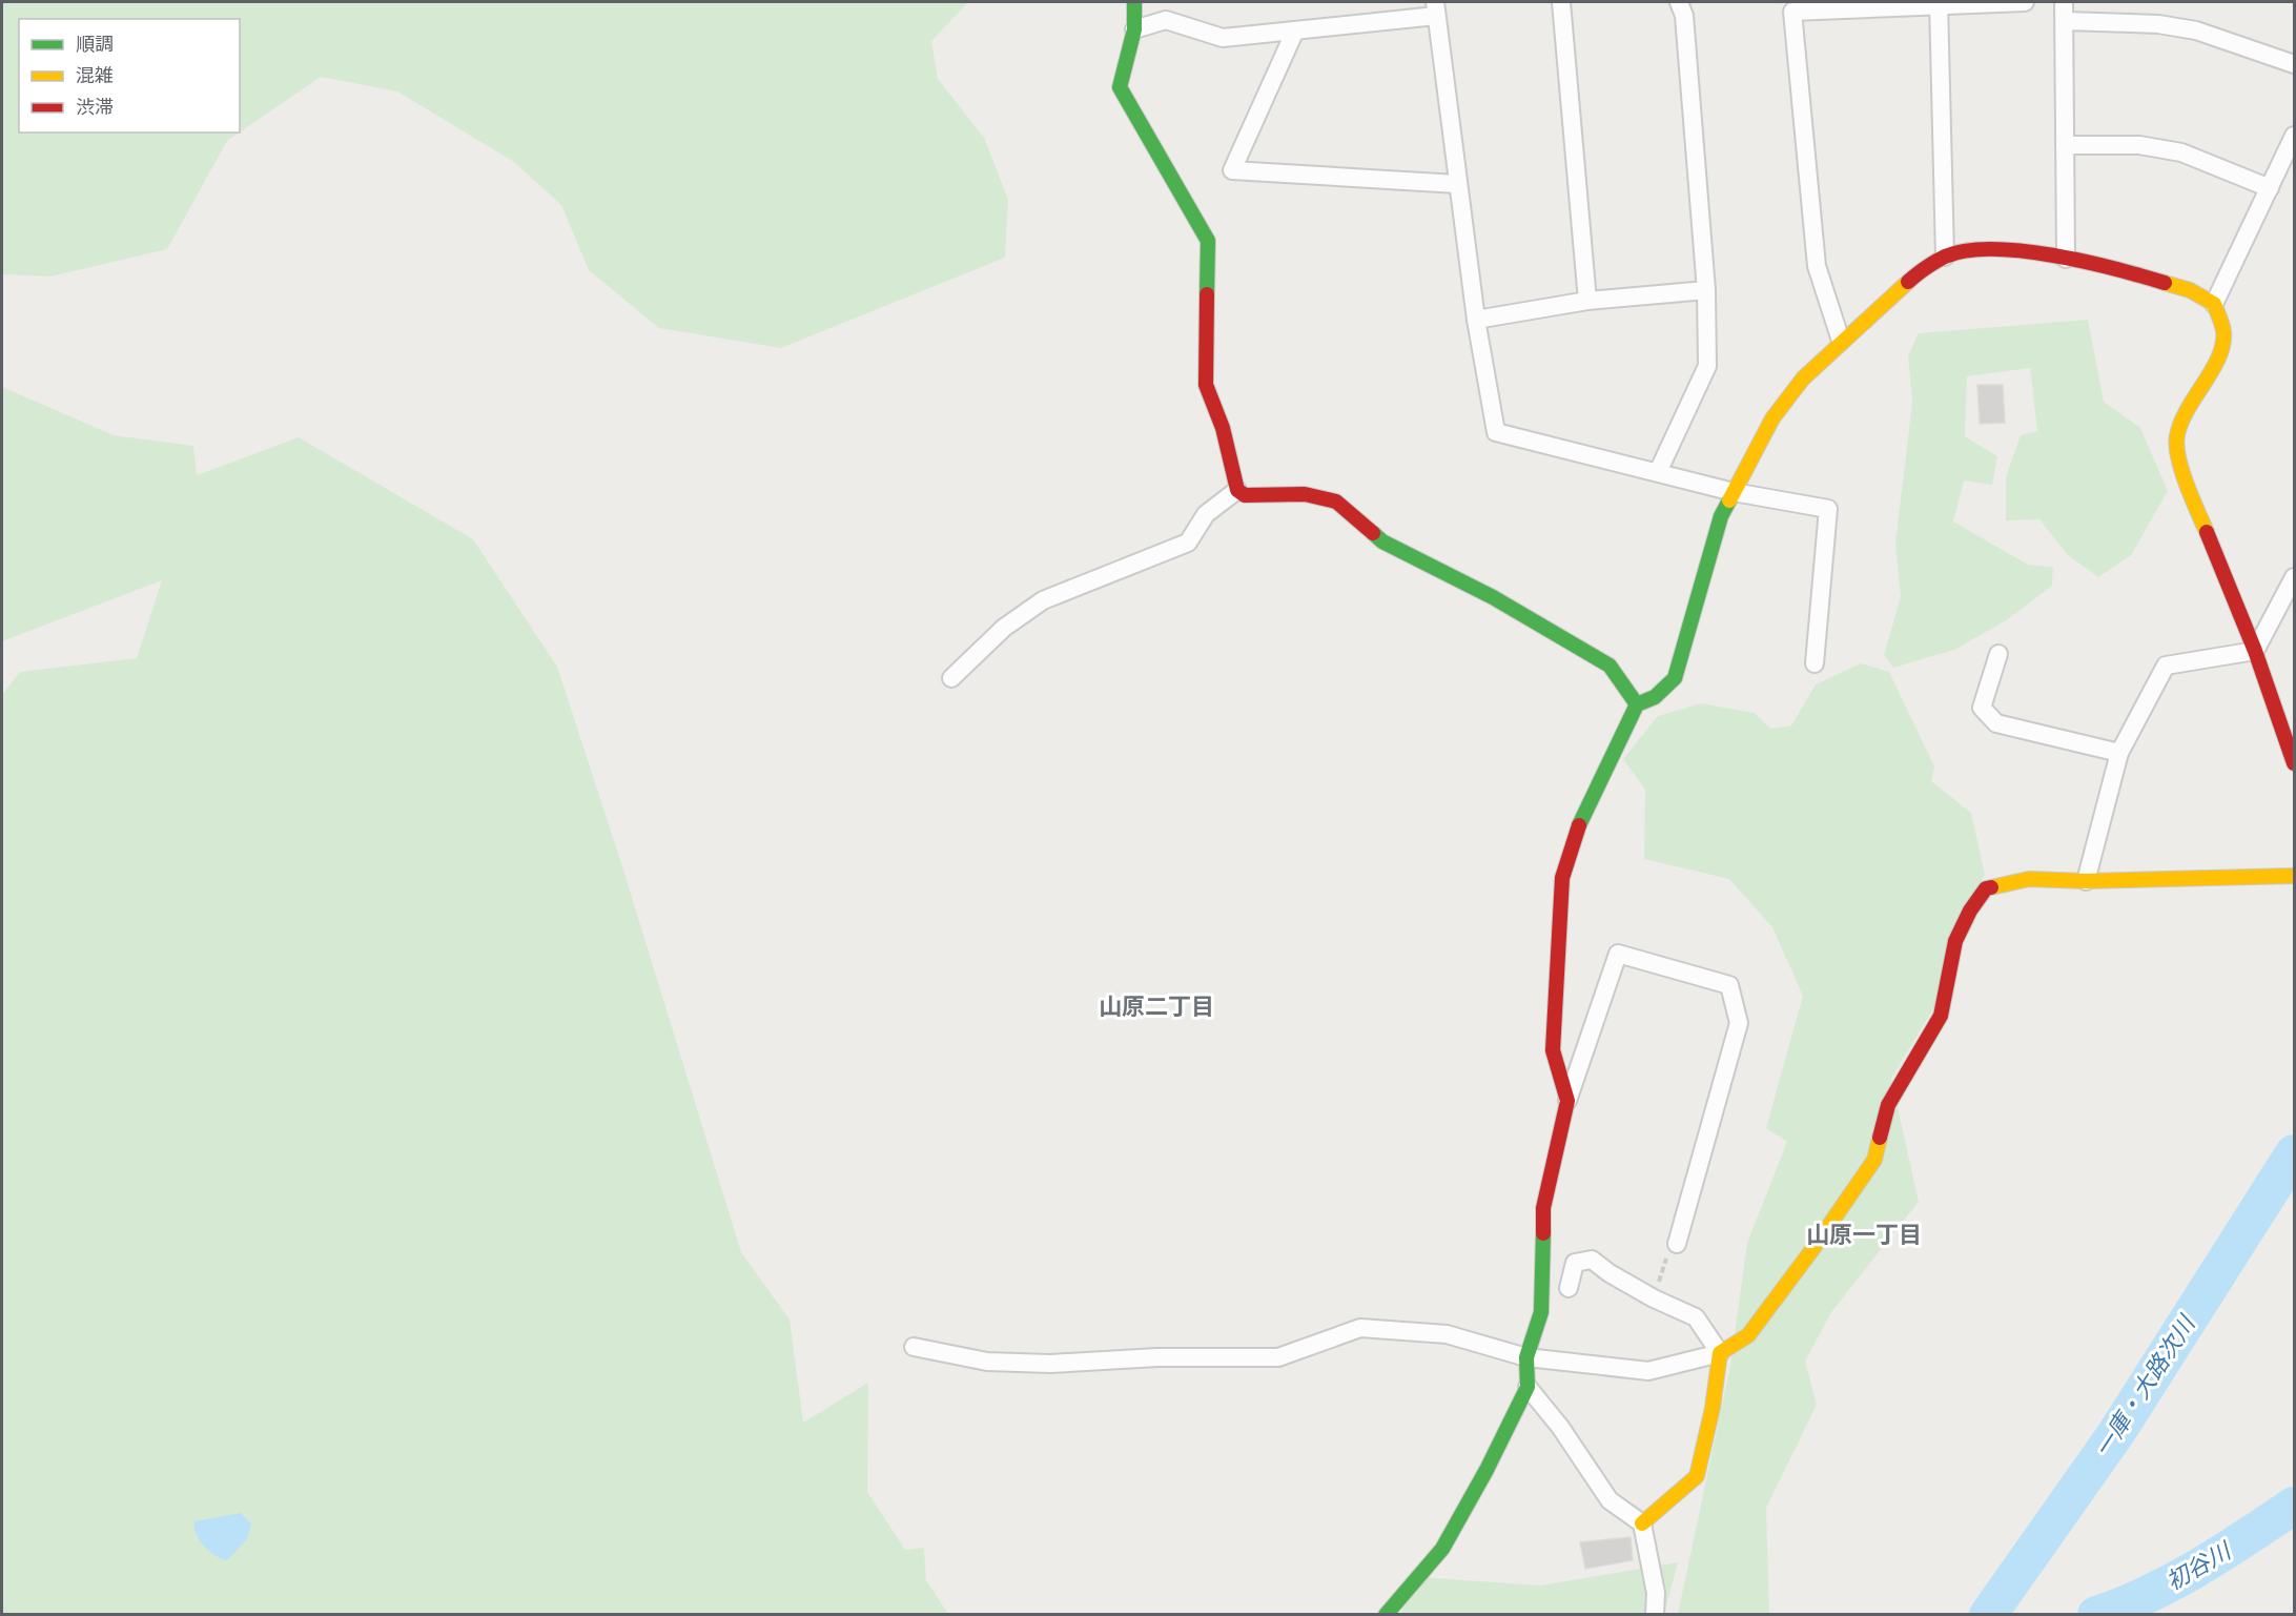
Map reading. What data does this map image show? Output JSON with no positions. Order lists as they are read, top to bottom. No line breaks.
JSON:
{"districts":["山原二丁目","山原一丁目"],"water":["一庫・大路次川","初谷川"],"legend":["順調","混雑","渋滞"]}
